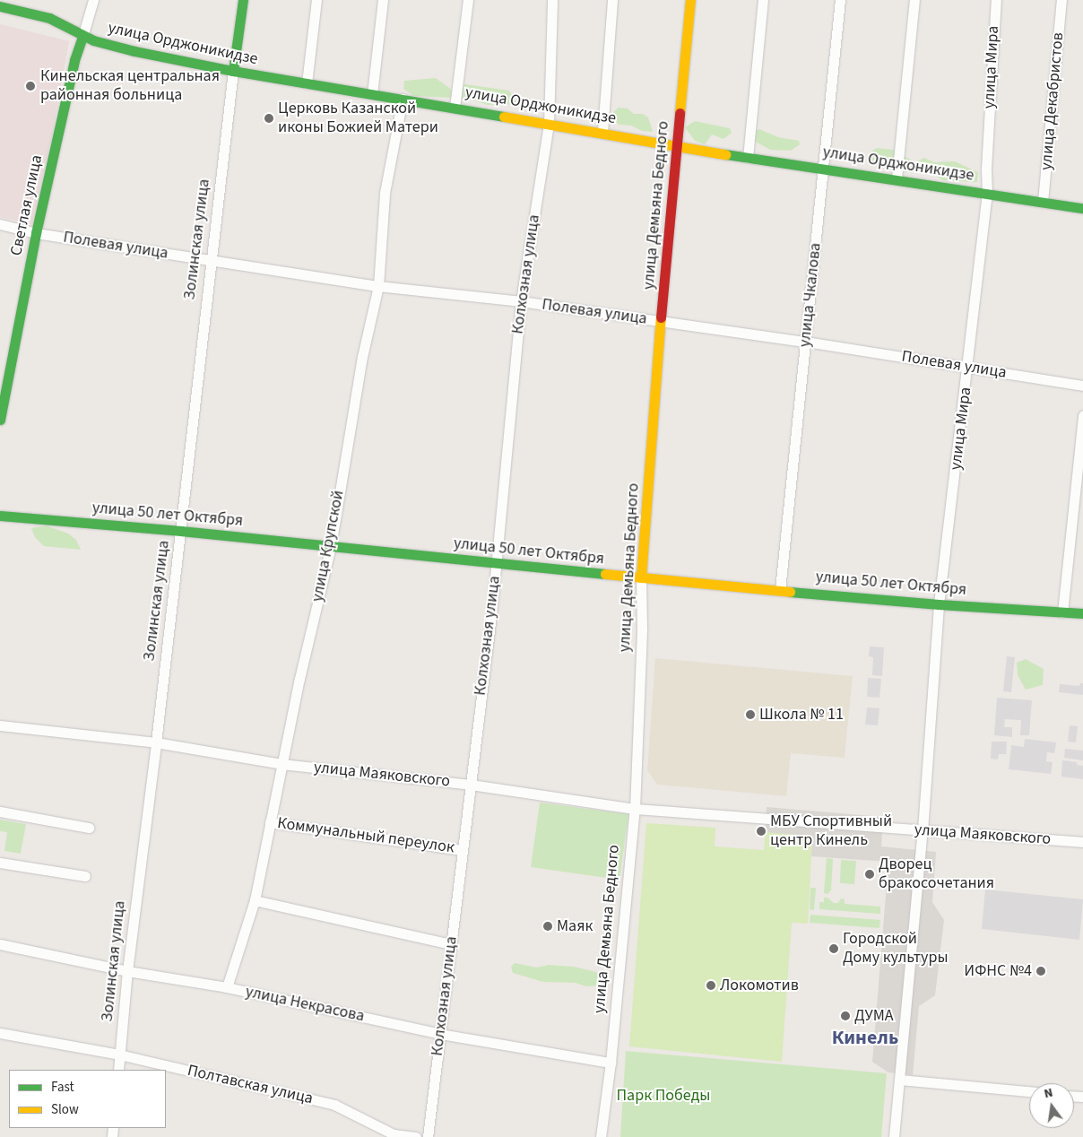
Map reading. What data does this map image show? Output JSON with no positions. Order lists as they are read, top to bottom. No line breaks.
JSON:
{"streets":{"main road":["улица Орджоникидзе","Светлая улица","улица Демьяна Бедного","Золинская улица","улица 50 лет Октября"],"street":["улица Мира","улица Декабристов","Полевая улица","Колхозная улица","улица Чкалова","улица Крупской","улица Маяковского","Коммунальный переулок","улица Некрасова","Полтавская улица"]},"crossings":[["улица Орджоникидзе","улица Мира"],["улица Орджоникидзе","улица Декабристов"],["улица Орджоникидзе","Светлая улица"],["улица Орджоникидзе","улица Демьяна Бедного"],["улица Орджоникидзе","Золинская улица"],["улица Орджоникидзе","Колхозная улица"],["улица Орджоникидзе","улица Чкалова"],["улица Орджоникидзе","улица Крупской"],["улица Мира","Полевая улица"],["улица Мира","улица 50 лет Октября"],["улица Мира","улица Маяковского"],["Светлая улица","Полевая улица"],["улица Демьяна Бедного","Полевая улица"],["улица Демьяна Бедного","улица 50 лет Октября"],["улица Демьяна Бедного","улица Маяковского"],["улица Демьяна Бедного","улица Некрасова"],["Золинская улица","Полевая улица"],["Золинская улица","улица 50 лет Октября"],["Золинская улица","улица Маяковского"],["Золинская улица","улица Некрасова"],["Золинская улица","Полтавская улица"],["Полевая улица","Колхозная улица"],["Полевая улица","улица Чкалова"],["Полевая улица","улица Крупской"],["Колхозная улица","улица 50 лет Октября"],["Колхозная улица","улица Маяковского"],["Колхозная улица","Коммунальный переулок"],["Колхозная улица","улица Некрасова"],["улица Чкалова","улица 50 лет Октября"],["улица 50 лет Октября","улица Крупской"],["улица Крупской","улица Маяковского"],["улица Крупской","Коммунальный переулок"],["улица Крупской","улица Некрасова"]],"districts":["Кинель"],"parks":["Парк Победы"],"places":["Кинельская центральная районная больница","Церковь Казанской иконы Божией Матери","Школа № 11","МБУ Спортивный центр Кинель","Дворец бракосочетания","Маяк","Городской Дому культуры","ИФНС №4","Локомотив","ДУМА"],"legend":["Fast","Slow"],"north":"top"}
